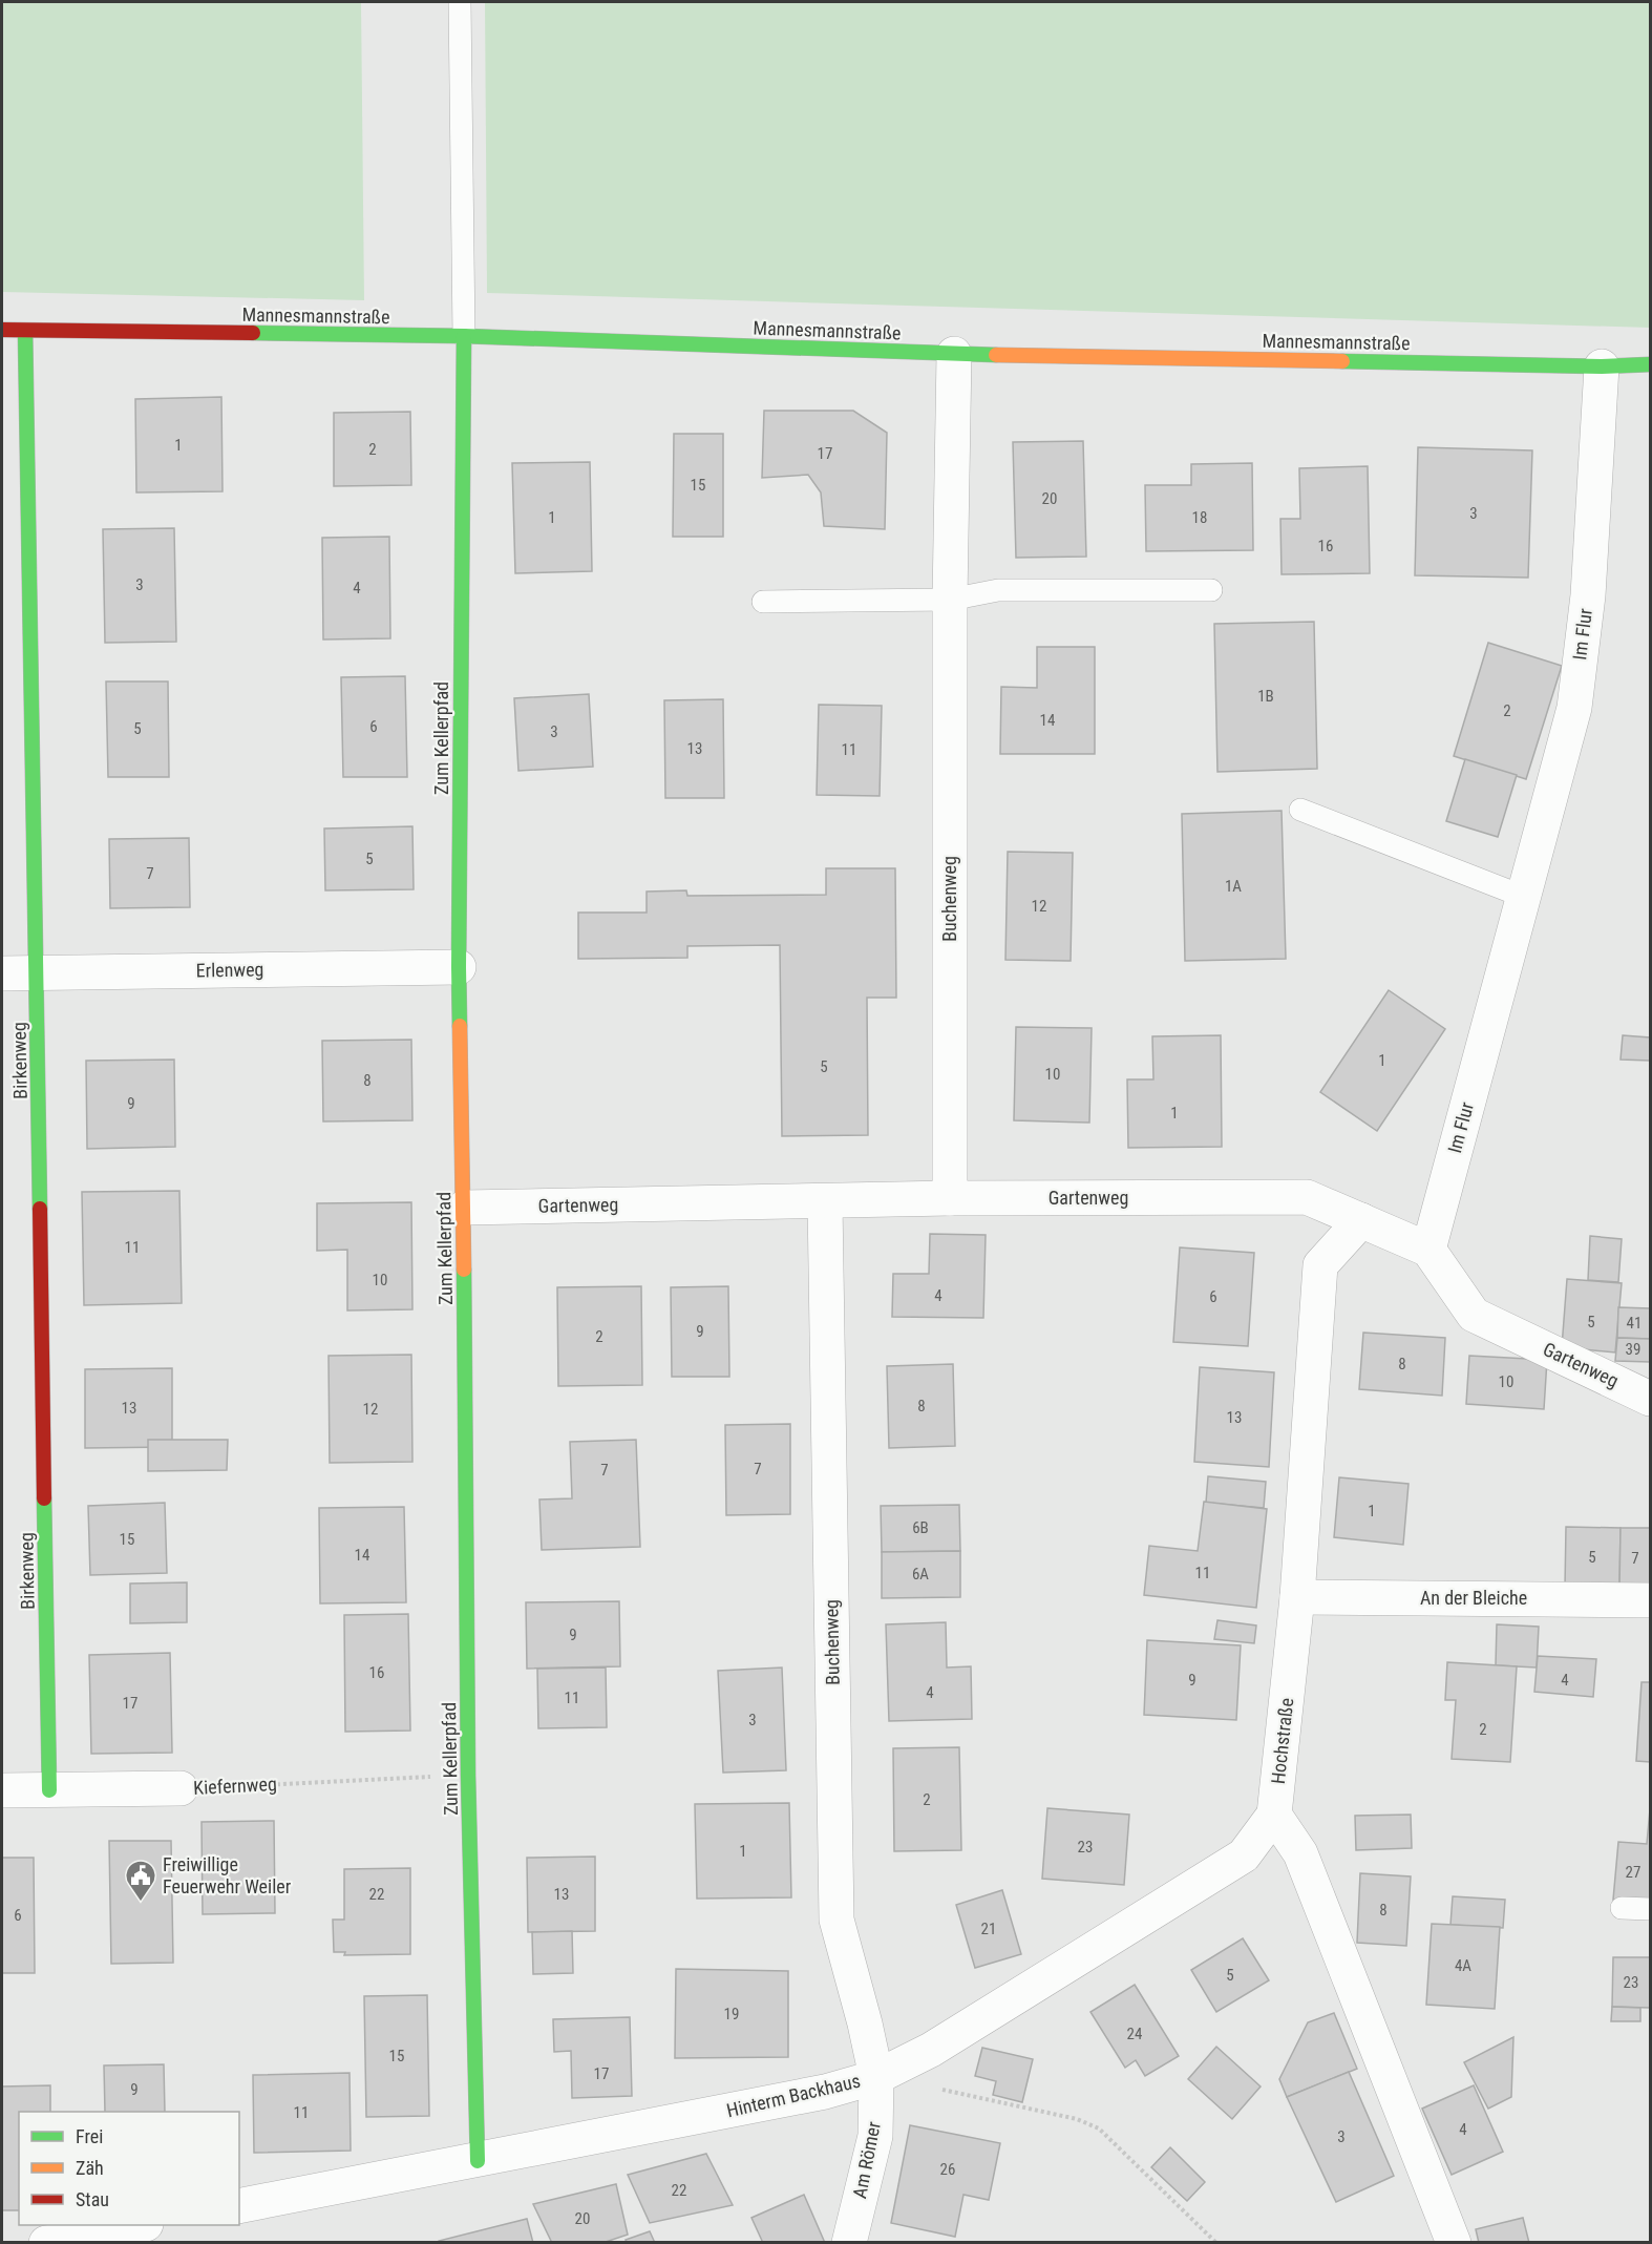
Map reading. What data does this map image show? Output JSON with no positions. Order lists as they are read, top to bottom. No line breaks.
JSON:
{"streets":{"street":["Mannesmannstraße","Im Flur","Zum Kellerpfad","Buchenweg","Erlenweg","Birkenweg","Gartenweg","An der Bleiche","Hochstraße","Kiefernweg","Hinterm Backhaus","Am Römer"]},"crossings":[["Mannesmannstraße","Im Flur"],["Mannesmannstraße","Zum Kellerpfad"],["Mannesmannstraße","Buchenweg"],["Mannesmannstraße","Birkenweg"],["Im Flur","Gartenweg"],["Zum Kellerpfad","Erlenweg"],["Zum Kellerpfad","Gartenweg"],["Zum Kellerpfad","Kiefernweg"],["Zum Kellerpfad","Hinterm Backhaus"],["Buchenweg","Gartenweg"],["Buchenweg","Hinterm Backhaus"],["Buchenweg","Am Römer"],["Erlenweg","Birkenweg"],["Birkenweg","Kiefernweg"],["Gartenweg","Hochstraße"],["An der Bleiche","Hochstraße"],["Hochstraße","Hinterm Backhaus"],["Hinterm Backhaus","Am Römer"]],"places":{"public building":["Freiwillige Feuerwehr Weiler"]},"house_numbers":["1","2","17","15","20","3","1","18","16","3","4","1B","2","14","6","5","3","13","11","5","7","1A","12","1","5","10","8","9","1","11","10","4","6","5","41","9","2","39","8","10","8","13","12","13","7","7","1","6B","15","14","5","7","11","6A","9","16","9","4","4","11","17","3","2","2","23","1","27","22","13","8","6","21","4A","5","23","19","24","15","17","9","11","4","3","26","22","20"],"legend":["Frei","Zäh","Stau"]}
